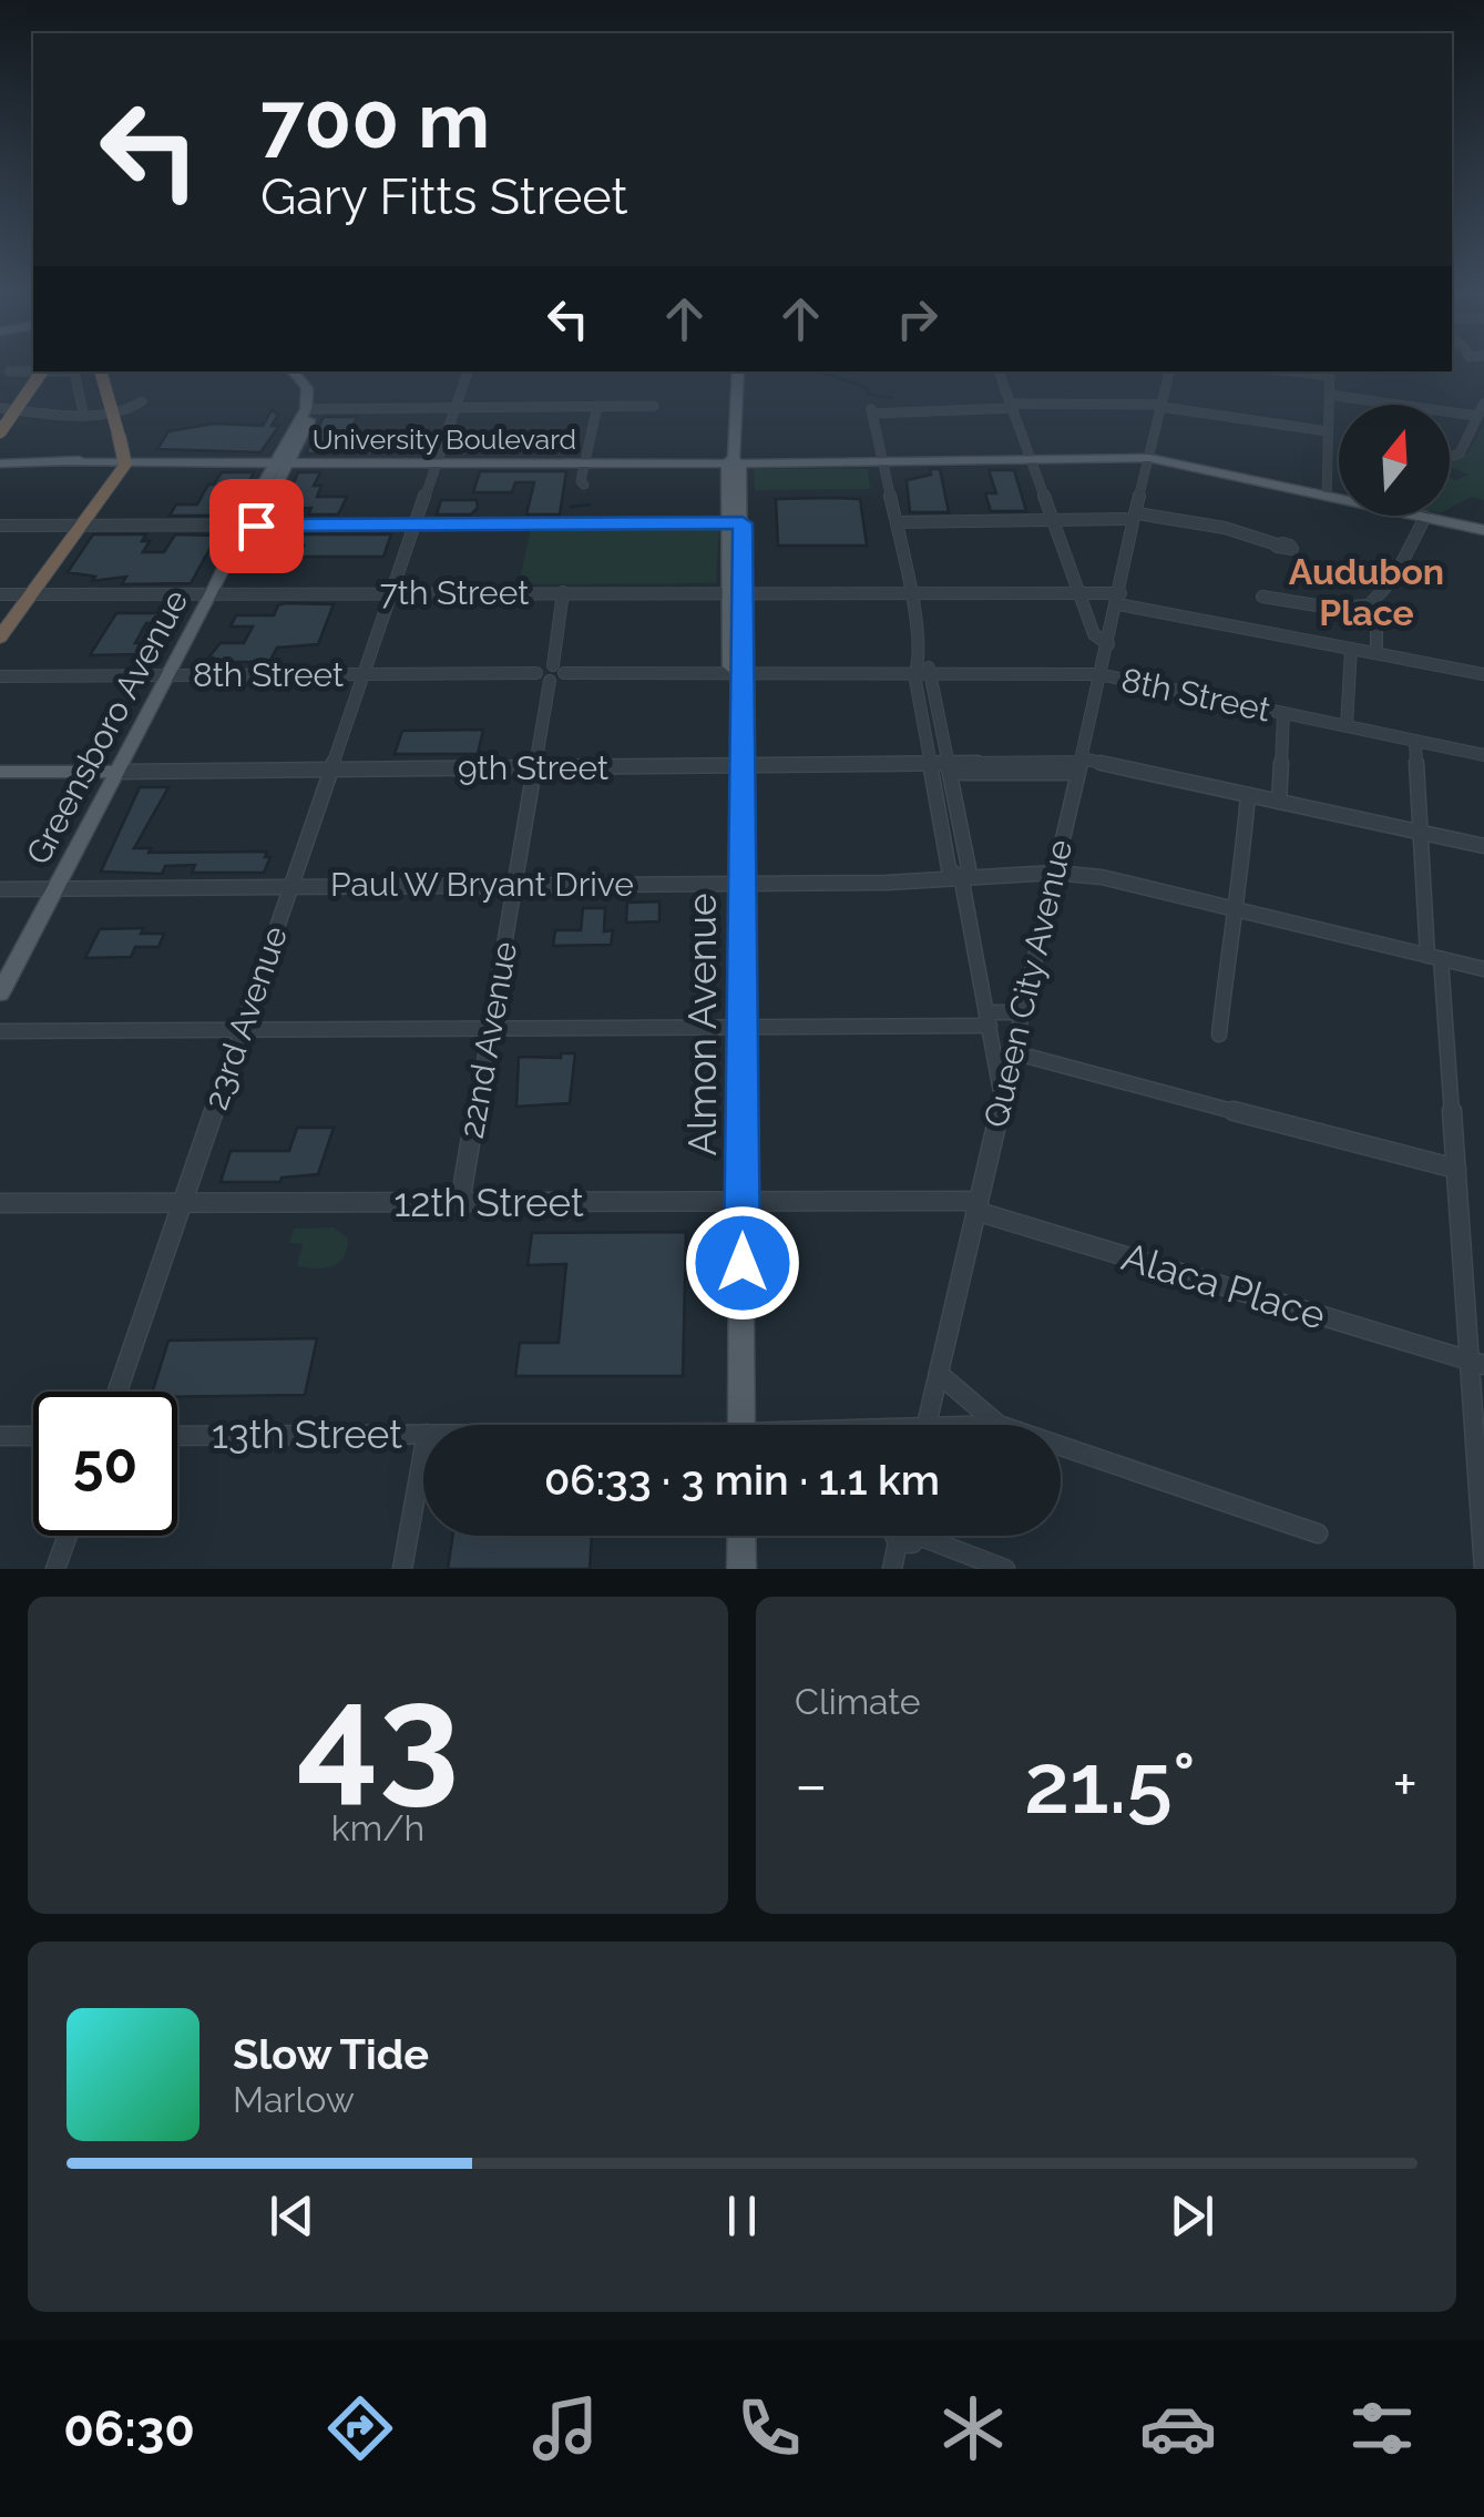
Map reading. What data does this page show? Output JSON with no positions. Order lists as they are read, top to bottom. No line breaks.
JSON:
{"streets":{"main road":["University Boulevard","Greensboro Avenue","Almon Avenue"],"street":["7th Street","8th Street","9th Street","Paul W Bryant Drive","Queen City Avenue","23rd Avenue","22nd Avenue","12th Street","Alaca Place","13th Street"]},"crossings":[["University Boulevard","Greensboro Avenue"],["University Boulevard","Queen City Avenue"],["University Boulevard","23rd Avenue"],["University Boulevard","Almon Avenue"],["7th Street","Greensboro Avenue"],["7th Street","Queen City Avenue"],["7th Street","23rd Avenue"],["7th Street","Almon Avenue"],["8th Street","Greensboro Avenue"],["8th Street","Queen City Avenue"],["8th Street","23rd Avenue"],["8th Street","Almon Avenue"],["Greensboro Avenue","9th Street"],["Greensboro Avenue","Paul W Bryant Drive"],["9th Street","Queen City Avenue"],["9th Street","23rd Avenue"],["9th Street","Almon Avenue"],["9th Street","22nd Avenue"],["Paul W Bryant Drive","Queen City Avenue"],["Paul W Bryant Drive","23rd Avenue"],["Paul W Bryant Drive","Almon Avenue"],["Paul W Bryant Drive","22nd Avenue"],["Queen City Avenue","12th Street"],["Queen City Avenue","Alaca Place"],["23rd Avenue","12th Street"],["Almon Avenue","12th Street"],["22nd Avenue","12th Street"],["12th Street","Alaca Place"]],"districts":["Audubon Place"],"north":"top","page":{"turn":["700 m","Gary Fitts Street"],"limit":"50","trip":"06:33 · 3 min · 1.1 km","tile":[["43","km/h"],"Climate"],"heat":["−","21.5°","+"],"song":["Slow Tide","Marlow"],"tabs":"06:30"}}
